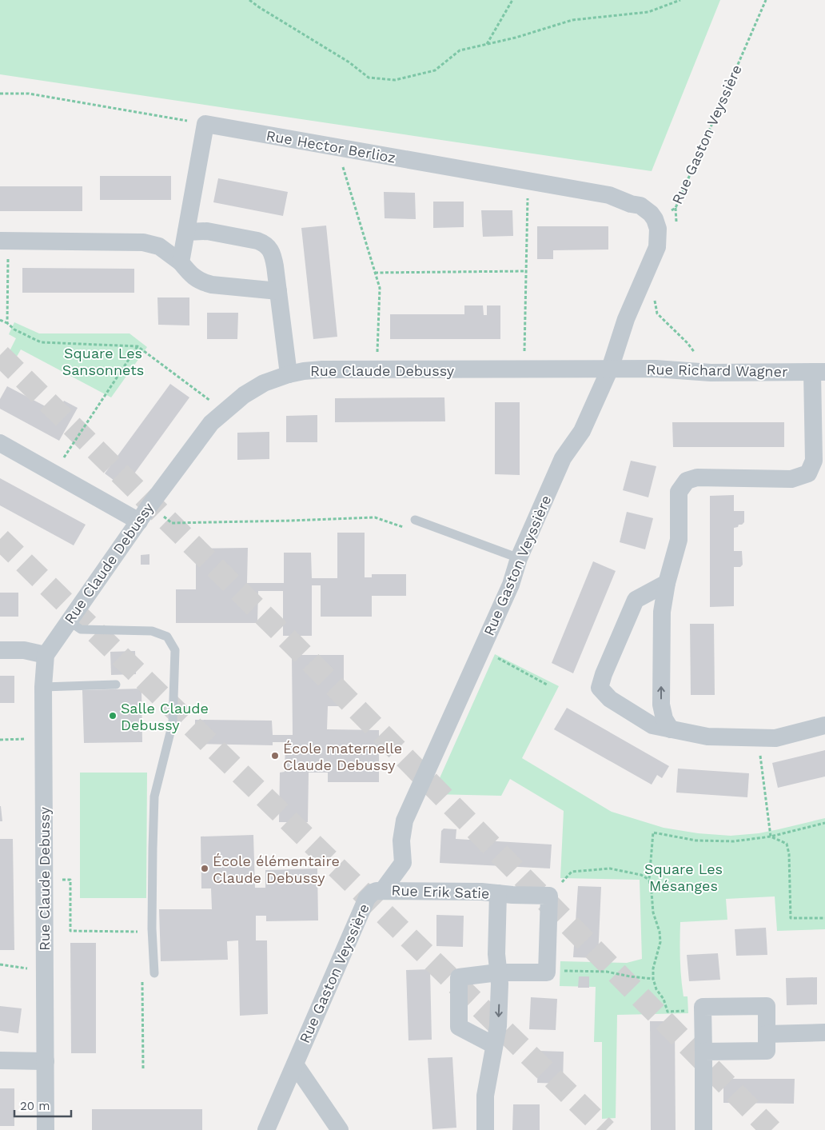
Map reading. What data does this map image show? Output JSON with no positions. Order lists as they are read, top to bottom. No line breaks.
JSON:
{"streets":{"street":["Rue Gaston Veyssière","Rue Hector Berlioz","Rue Claude Debussy","Rue Richard Wagner","Rue Erik Satie"]},"crossings":[["Rue Gaston Veyssière","Rue Hector Berlioz"],["Rue Gaston Veyssière","Rue Claude Debussy"],["Rue Gaston Veyssière","Rue Richard Wagner"],["Rue Gaston Veyssière","Rue Erik Satie"],["Rue Claude Debussy","Rue Richard Wagner"]],"parks":["Square Les Sansonnets","Square Les Mésanges"],"places":["Salle Claude Debussy","École maternelle Claude Debussy","École élémentaire Claude Debussy"],"scale_bar":"20 m"}
